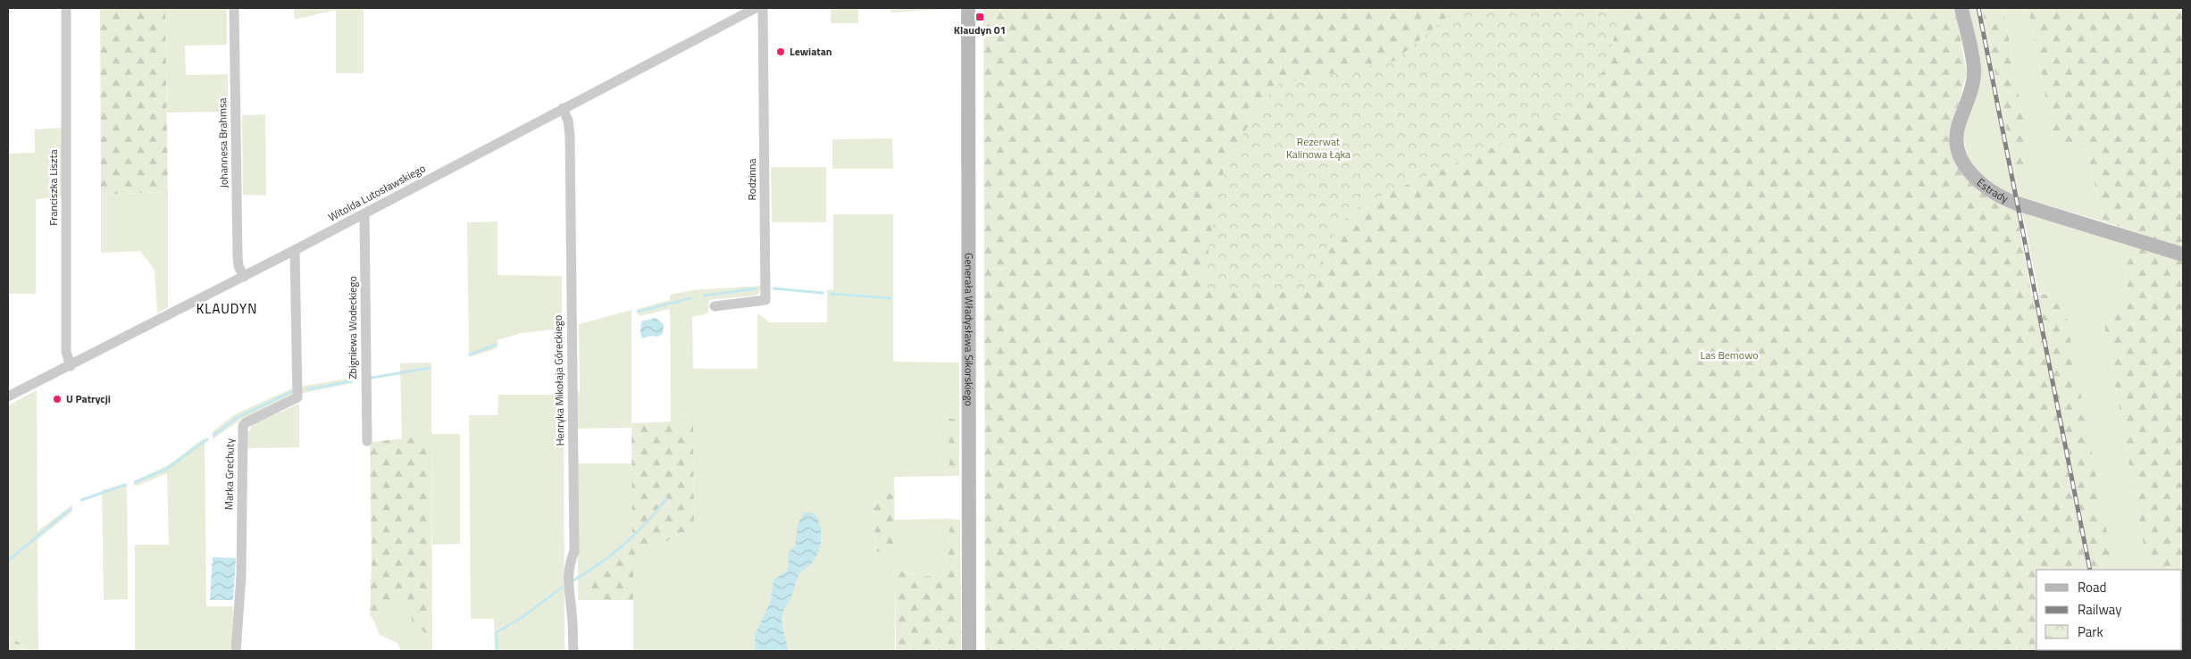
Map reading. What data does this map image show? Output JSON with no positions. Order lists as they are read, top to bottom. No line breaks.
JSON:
{"streets":{"main road":["Estrady","Generała Władysława Sikorskiego"],"street":["Johannesa Brahmsa","Rodzinna","Franciszka Liszta","Witolda Lutosławskiego","Zbigniewa Wodeckiego","Henryka Mikołaja Góreckiego","Marka Grechuty"]},"crossings":[["Johannesa Brahmsa","Witolda Lutosławskiego"],["Franciszka Liszta","Witolda Lutosławskiego"],["Witolda Lutosławskiego","Zbigniewa Wodeckiego"],["Witolda Lutosławskiego","Henryka Mikołaja Góreckiego"],["Witolda Lutosławskiego","Marka Grechuty"]],"districts":["KLAUDYN"],"parks":["Rezerwat Kalinowa Łąka","Las Bemowo"],"places":{"transit":["Klaudyn 01"],"other":["Lewiatan","U Patrycji"]},"legend":["Road","Railway","Park"]}
